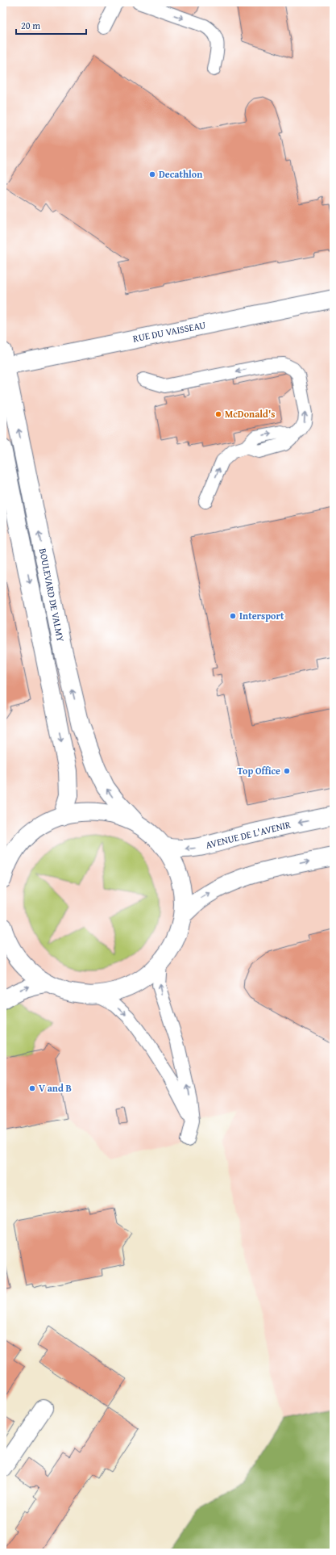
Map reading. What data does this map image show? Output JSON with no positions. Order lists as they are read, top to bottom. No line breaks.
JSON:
{"streets":{"street":["RUE DU VAISSEAU","BOULEVARD DE VALMY","AVENUE DE L'AVENIR"]},"crossings":[["RUE DU VAISSEAU","BOULEVARD DE VALMY"]],"places":["Decathlon","McDonald's","Intersport","Top Office","V and B"],"scale_bar":"20 m"}
